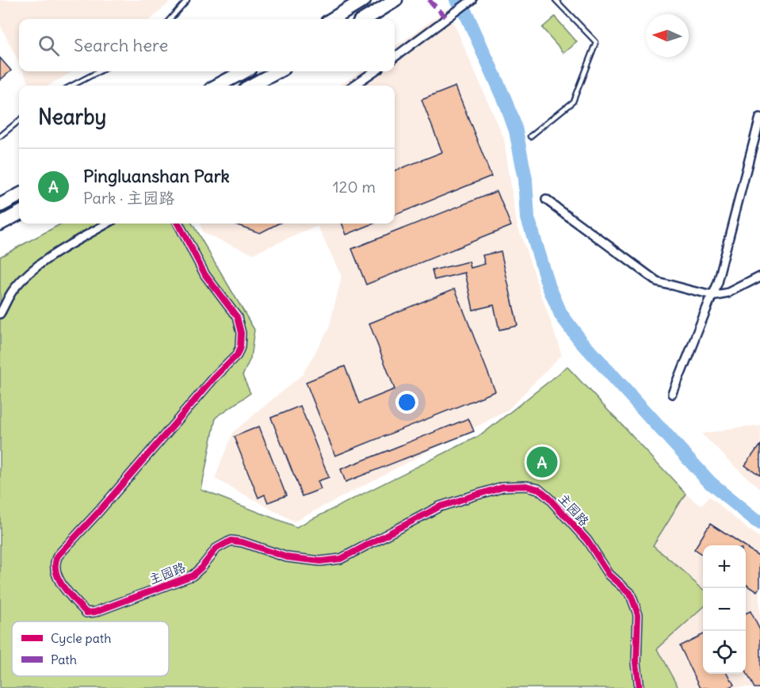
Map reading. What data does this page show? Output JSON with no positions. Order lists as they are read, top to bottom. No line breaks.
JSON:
{"streets":{"street":["主园路"]},"legend":["Cycle path","Path"],"north":"left","page":{"search":"Search here","heading":"Nearby","list":[{"mark":"A","name":"Pingluanshan Park","note":"Park · 主园路","value":"120 m"}],"pins":"A","map_buttons":["+","−"]}}
